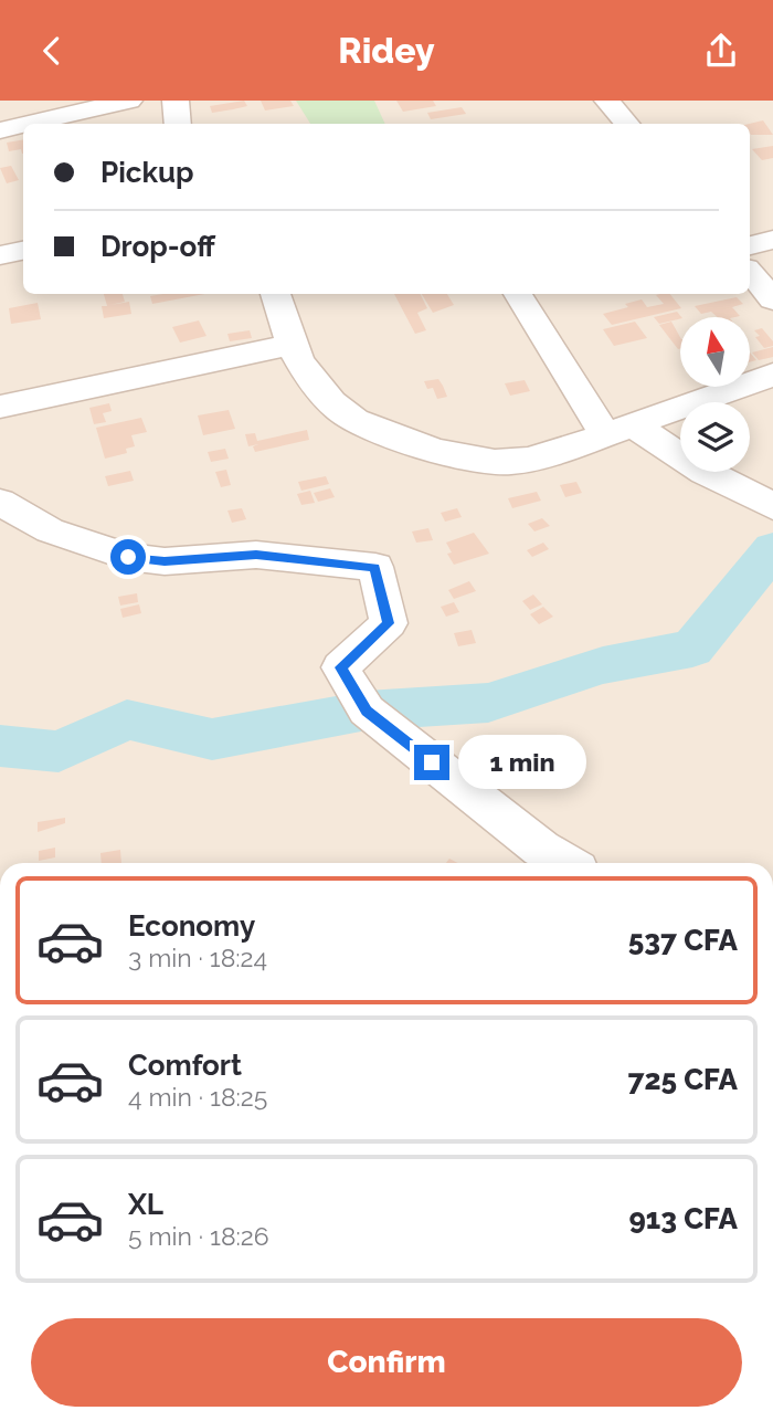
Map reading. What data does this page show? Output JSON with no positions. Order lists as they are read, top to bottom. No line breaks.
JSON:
{"north":"top","page":{"header":"Ridey","banner":["Pickup","Drop-off"],"bubble":"1 min","list":[{"name":"Economy","note":"3 min · 18:24","value":"537 CFA"},{"name":"Comfort","note":"4 min · 18:25","value":"725 CFA"},{"name":"XL","note":"5 min · 18:26","value":"913 CFA"}],"buttons":"Confirm"}}
